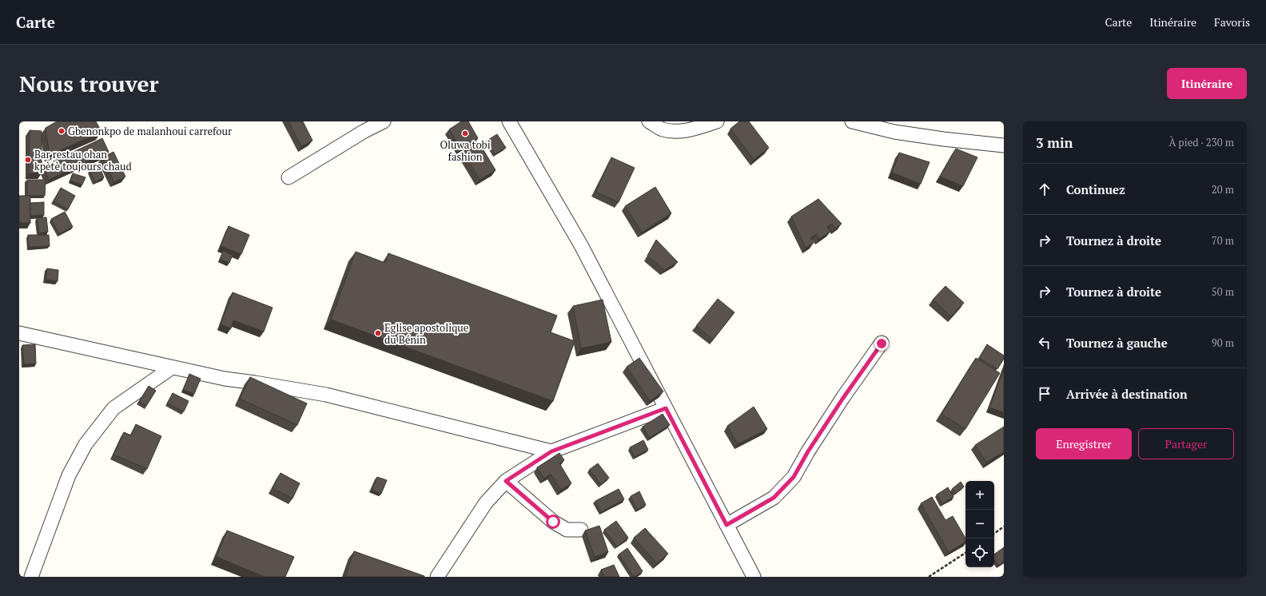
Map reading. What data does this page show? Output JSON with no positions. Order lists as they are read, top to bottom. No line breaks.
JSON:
{"places":["Gbenonkpo de malanhoui carrefour","Oluwa tobi fashion","Bar restau ohan kpètè toujours chaud","Eglise apostolique du Bénin"],"page":{"header":"Carte","nav":["Carte","Itinéraire","Favoris"],"buttons":["Itinéraire",["Enregistrer","Partager"]],"title":"Nous trouver","heading":["3 min","À pied · 230 m"],"list":[["Continuez","20 m"],["Tournez à droite","70 m"],["Tournez à droite","50 m"],["Tournez à gauche","90 m"],"Arrivée à destination"],"map_buttons":["+","−"]}}
